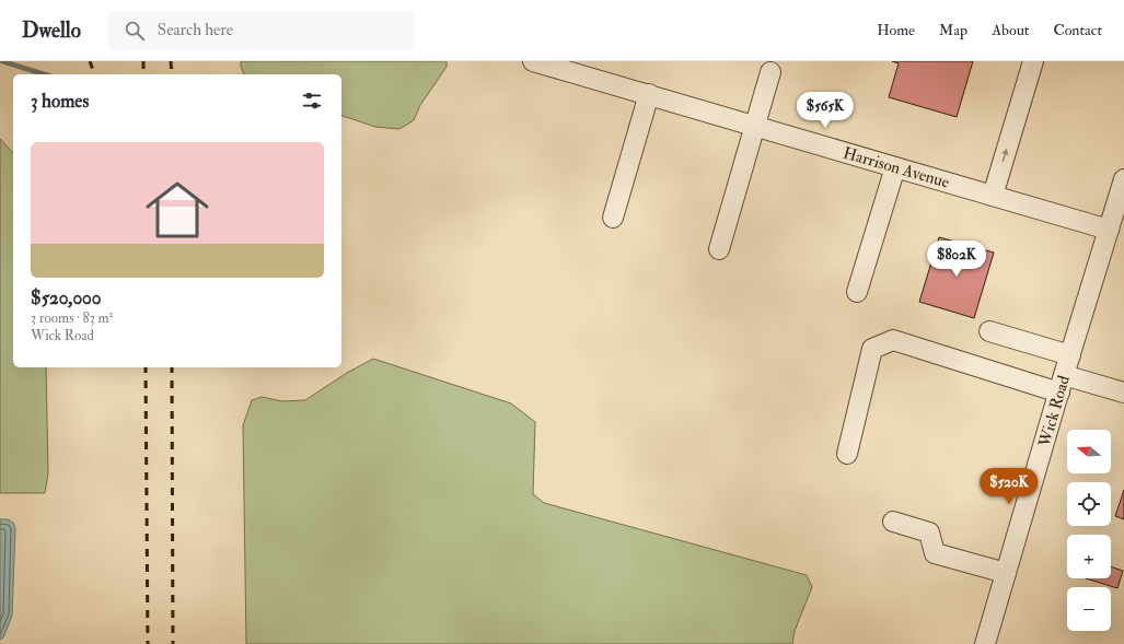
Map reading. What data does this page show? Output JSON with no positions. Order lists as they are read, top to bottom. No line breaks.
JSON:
{"streets":{"street":["Harrison Avenue","Wick Road"]},"crossings":[["Harrison Avenue","Wick Road"]],"north":"left","page":{"header":"Dwello","search":"Search here","nav":["Home","Map","About","Contact"],"heading":"3 homes","price":["$565K","$802K","$520K"],"list":[{"name":"$520,000","note":"3 rooms · 83 m² · Wick Road"}],"map_buttons":["+","−"]}}
